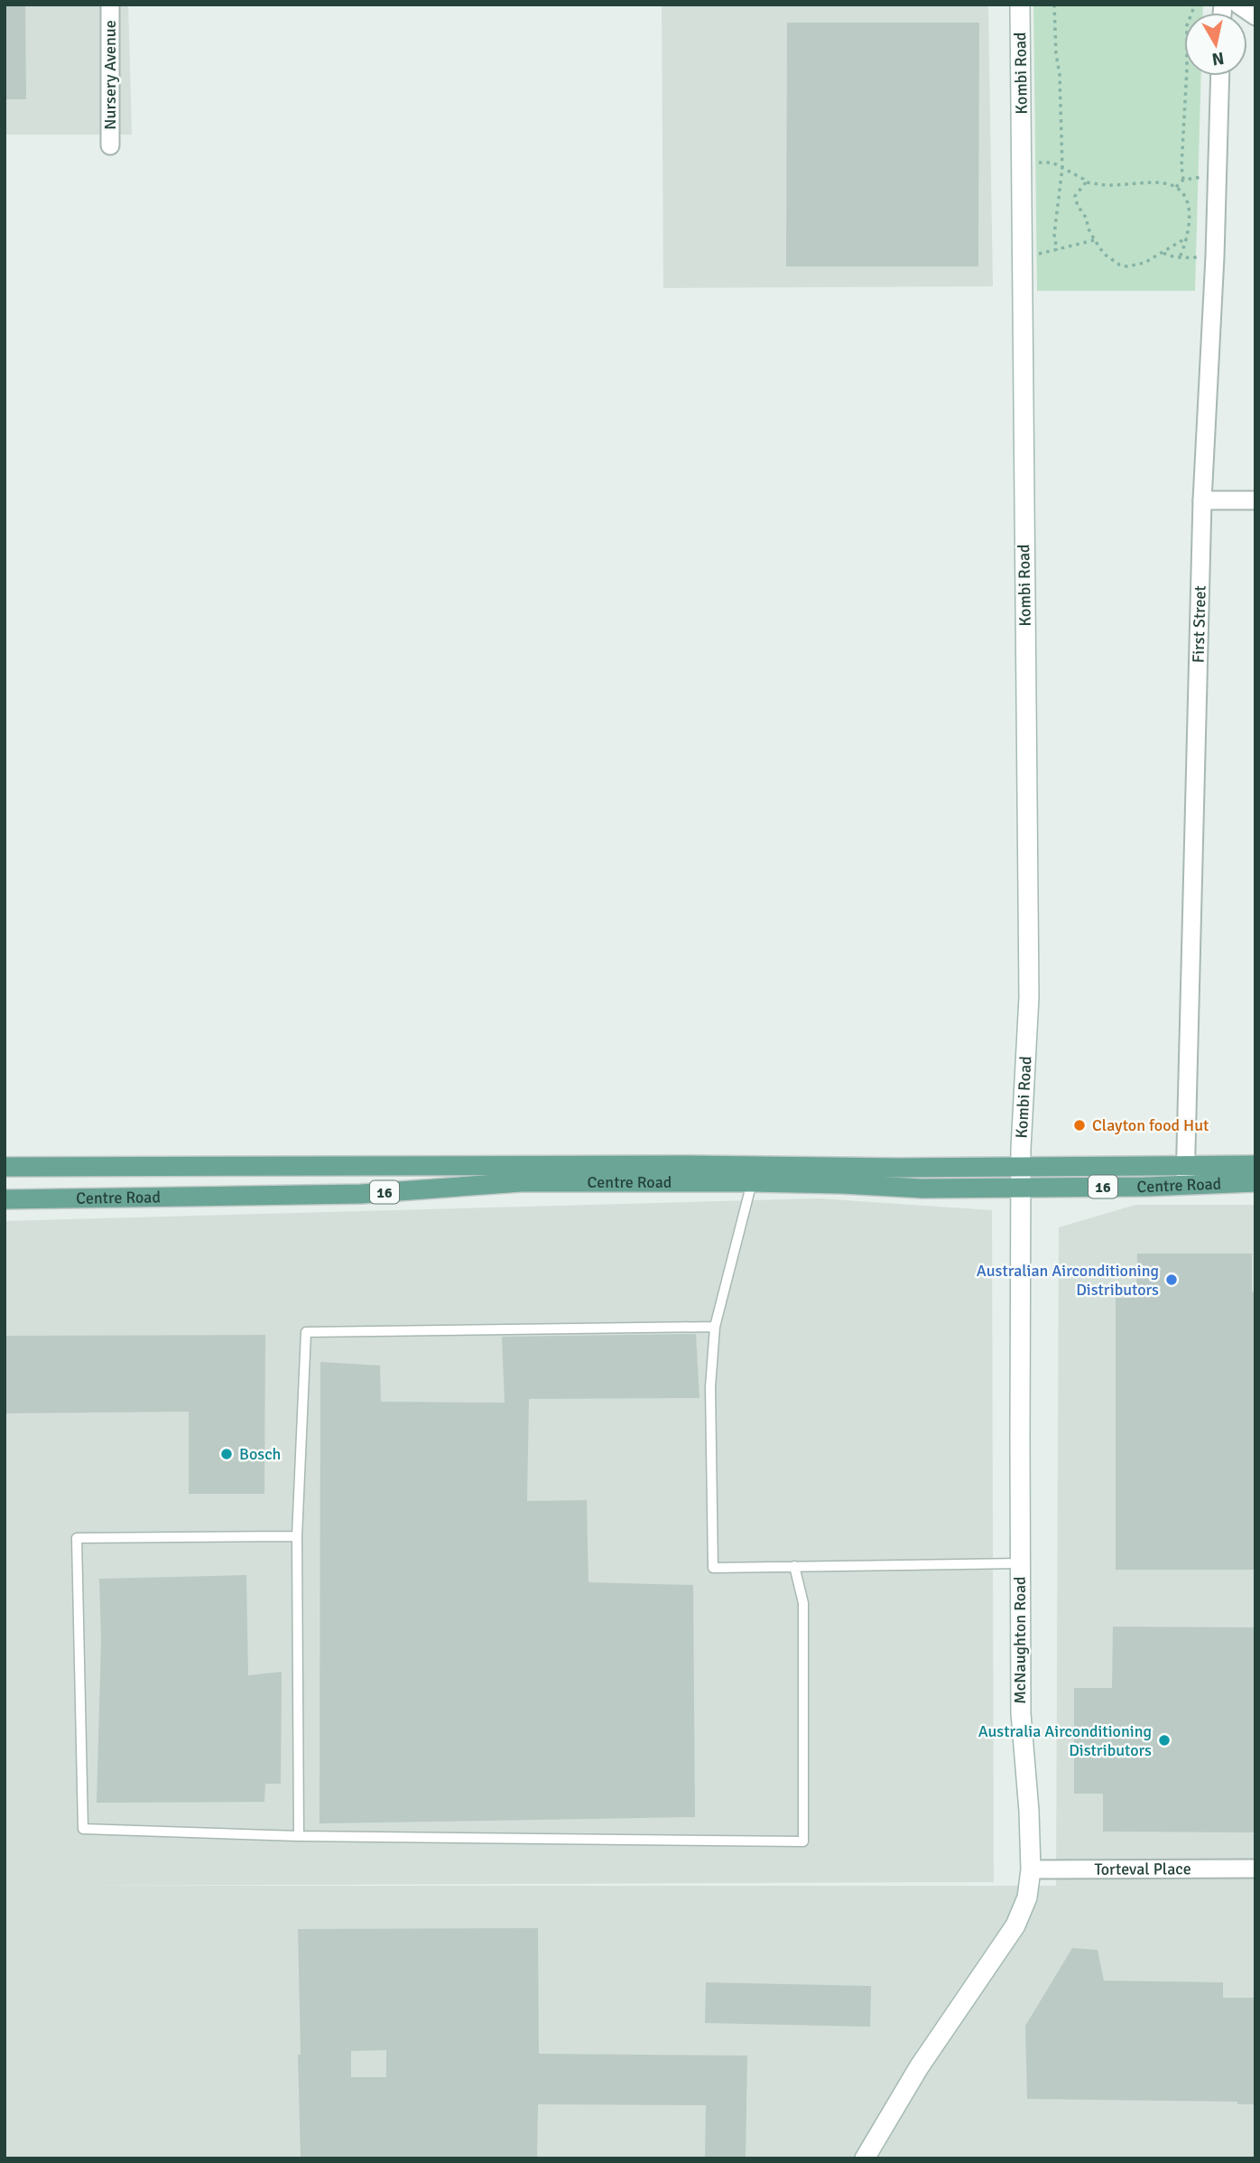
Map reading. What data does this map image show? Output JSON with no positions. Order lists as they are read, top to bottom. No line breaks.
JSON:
{"streets":{"main road":["Kombi Road","Centre Road","16","McNaughton Road"],"street":["Nursery Avenue","First Street","Torteval Place"]},"crossings":[["Kombi Road","Centre Road"],["Kombi Road","McNaughton Road"],["First Street","Centre Road"],["Centre Road","McNaughton Road"],["McNaughton Road","Torteval Place"]],"places":["Clayton food Hut","Australian Airconditioning Distributors","Bosch","Australia Airconditioning Distributors"],"north":"bottom"}
